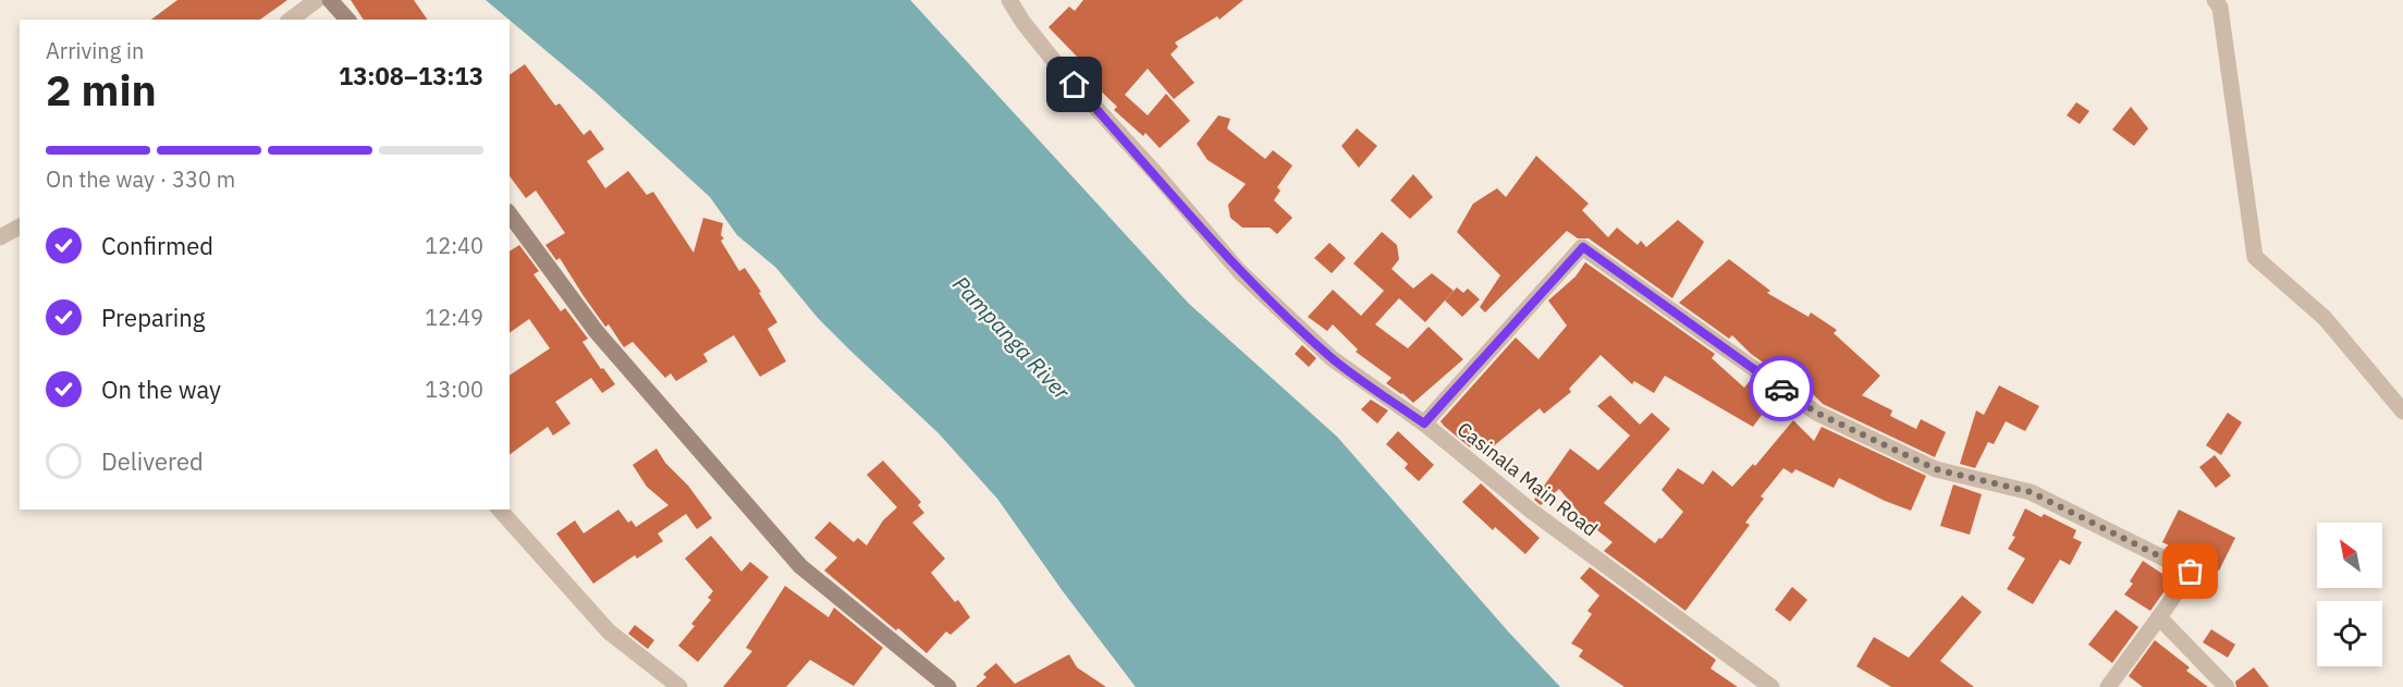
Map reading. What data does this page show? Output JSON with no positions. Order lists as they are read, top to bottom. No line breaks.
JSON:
{"streets":{"street":["Casinala Main Road"]},"water":["Pampanga River"],"north":"top left","page":{"heading":["2 min","Arriving in","13:08–13:13"],"bar":"On the way · 330 m","list":[["Confirmed","12:40"],["Preparing","12:49"],["On the way","13:00"],"Delivered"]}}
